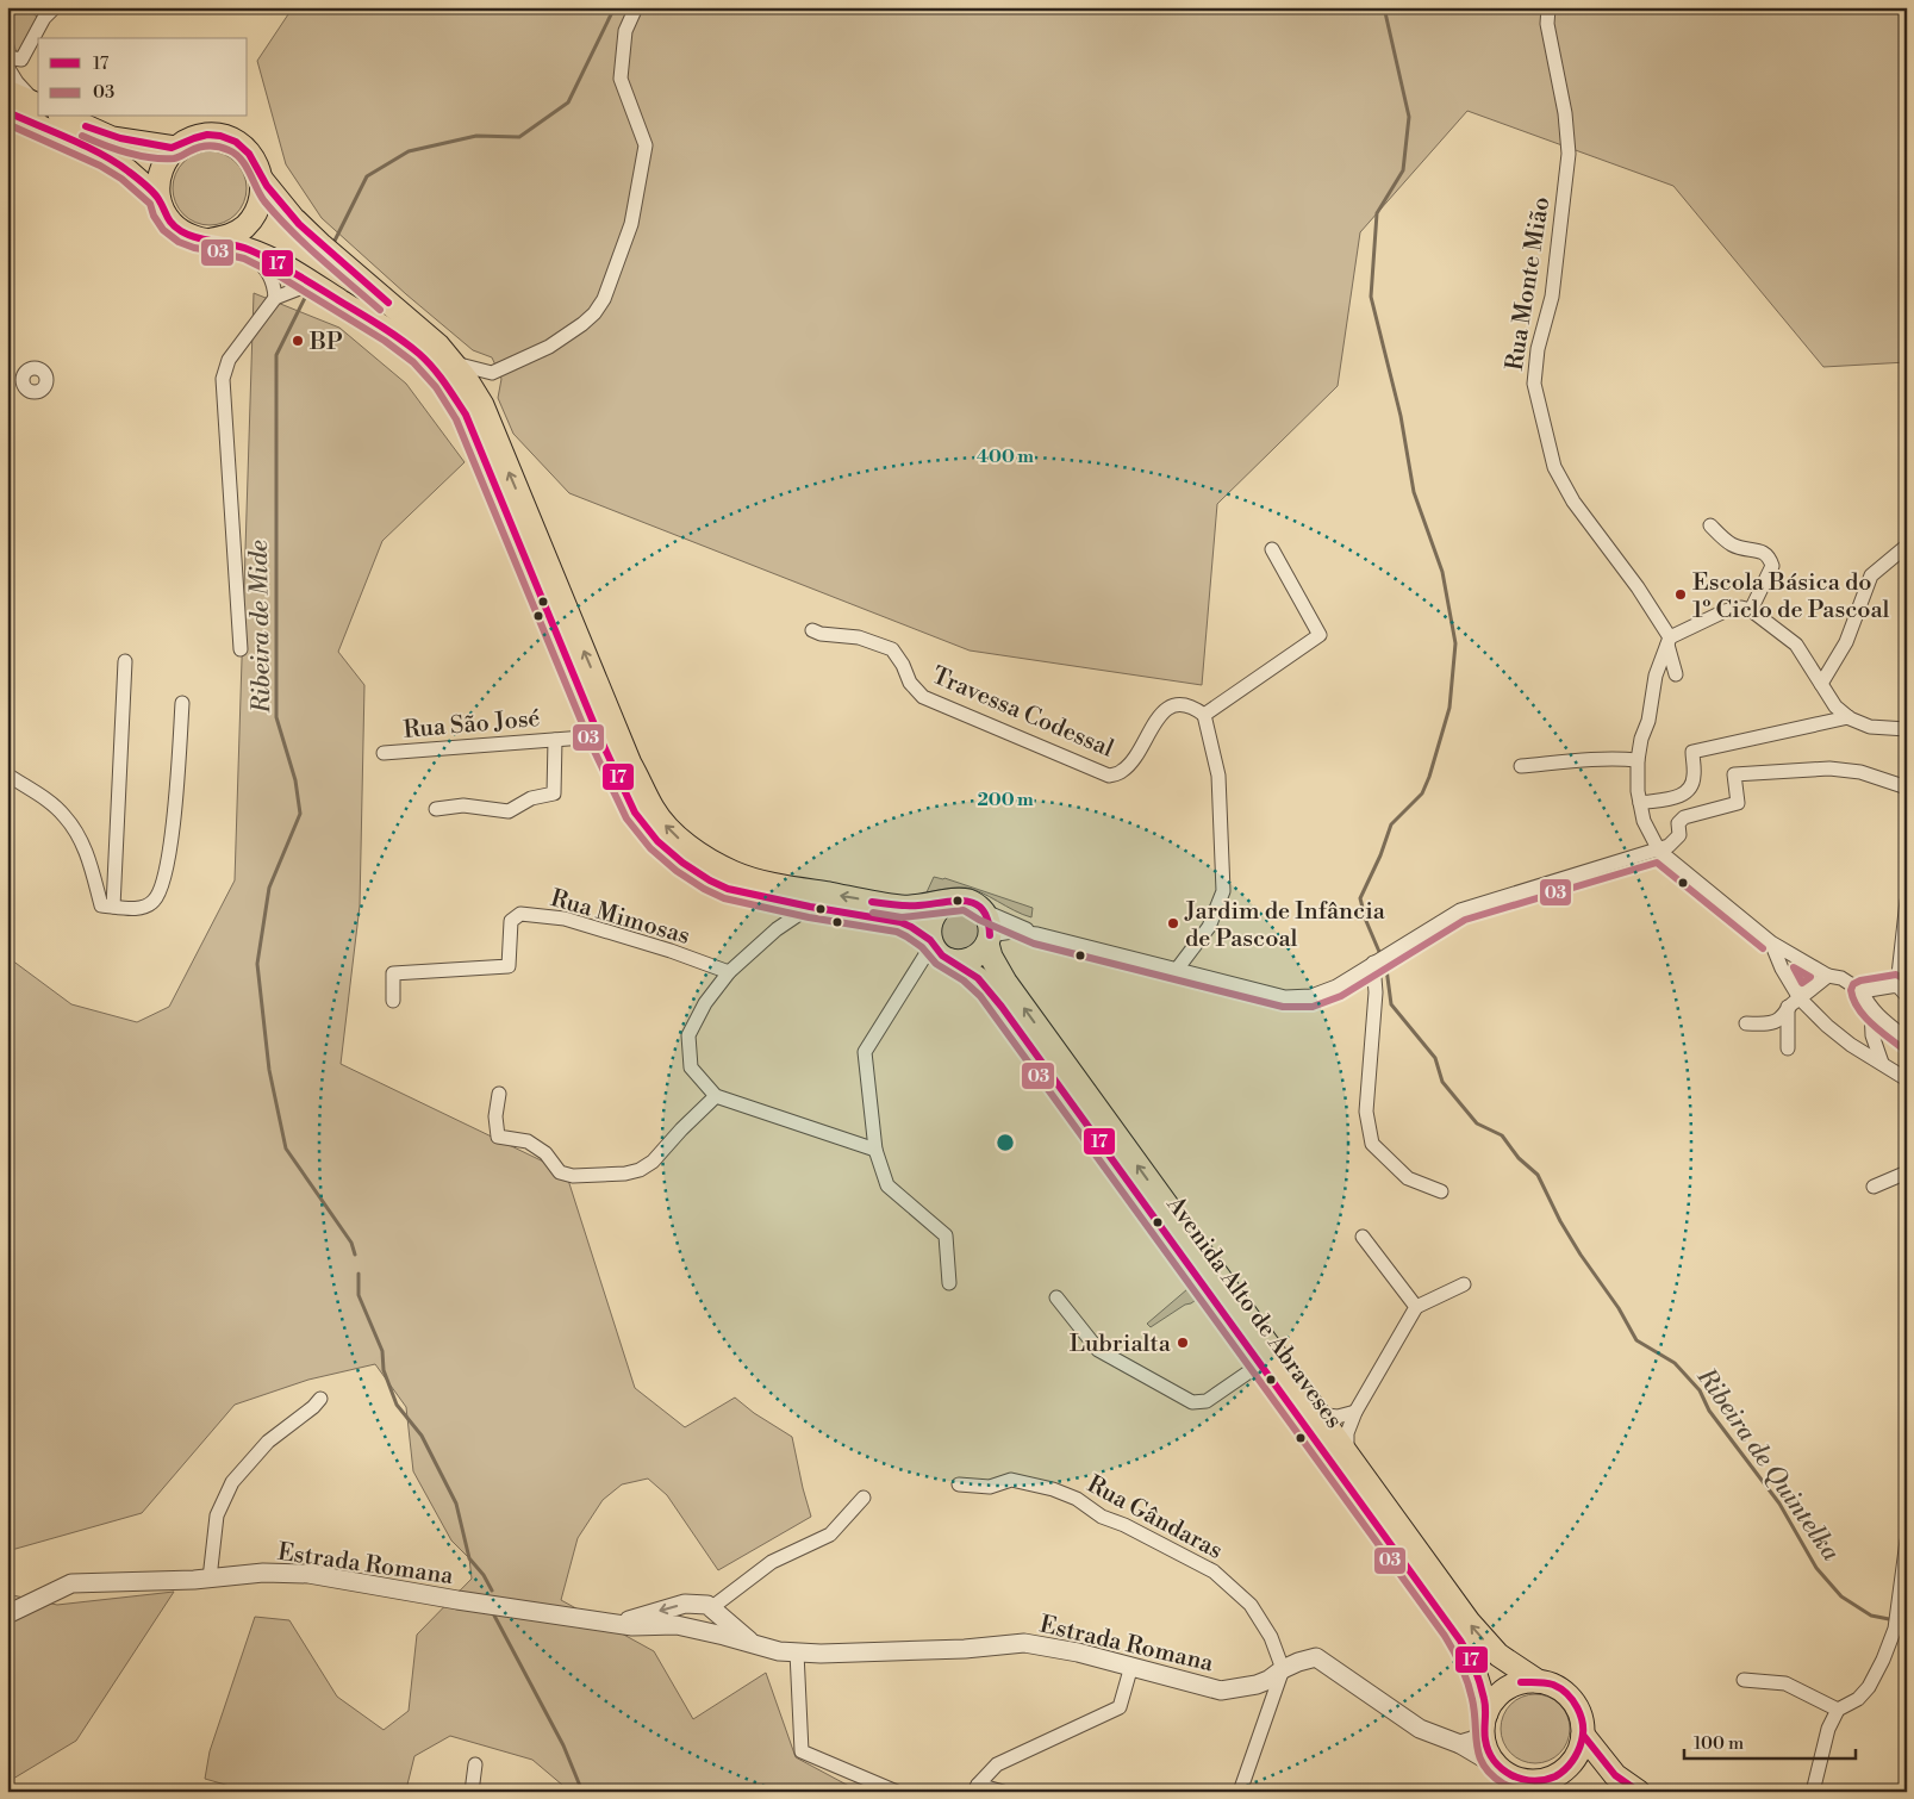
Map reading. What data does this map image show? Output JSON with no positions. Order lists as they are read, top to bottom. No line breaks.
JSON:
{"streets":{"main road":["Avenida Alto de Abraveses"],"street":["Rua Monte Mião","Travessa Codessal","Rua São José","Rua Mimosas","Rua Gândaras","Estrada Romana"]},"crossings":[["Rua São José","Avenida Alto de Abraveses"],["Avenida Alto de Abraveses","Estrada Romana"],["Rua Gândaras","Estrada Romana"]],"water":["Ribeira de Mide","Ribeira de Quintelka"],"places":["BP","Escola Básica do 1º Ciclo de Pascoal","Jardim de Infância de Pascoal","Lubrialta"],"lines":["transit line 17","transit line 03"],"legend":["17","03"],"scale_bar":"100 m","rings":["400 m","200 m"]}
